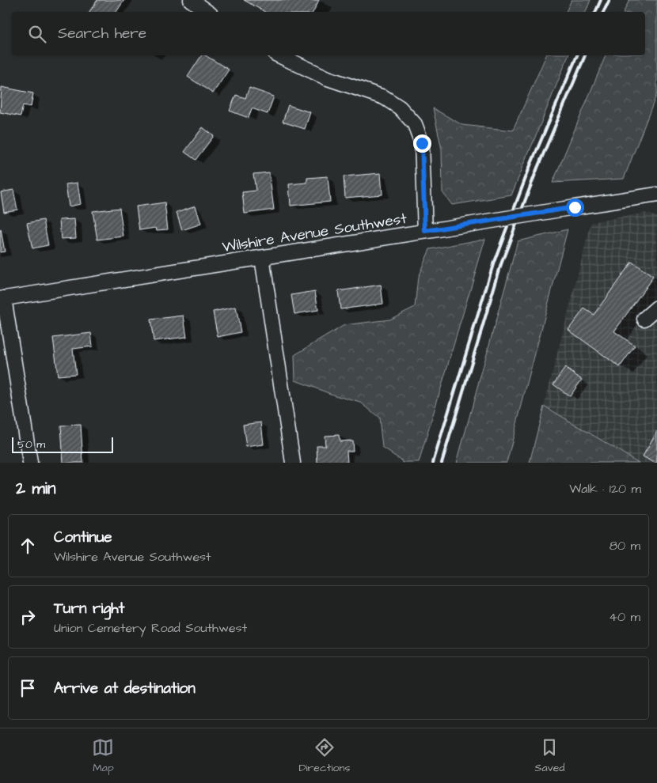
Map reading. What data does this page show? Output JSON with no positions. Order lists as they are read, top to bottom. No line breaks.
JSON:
{"streets":{"street":["Wilshire Avenue Southwest"]},"scale_bar":"50 m","page":{"search":"Search here","scale":"50 m","heading":["2 min","Walk · 120 m"],"list":[["Continue","Wilshire Avenue Southwest","80 m"],["Turn right","Union Cemetery Road Southwest","40 m"],"Arrive at destination"],"nav":["Map","Directions","Saved"]}}
